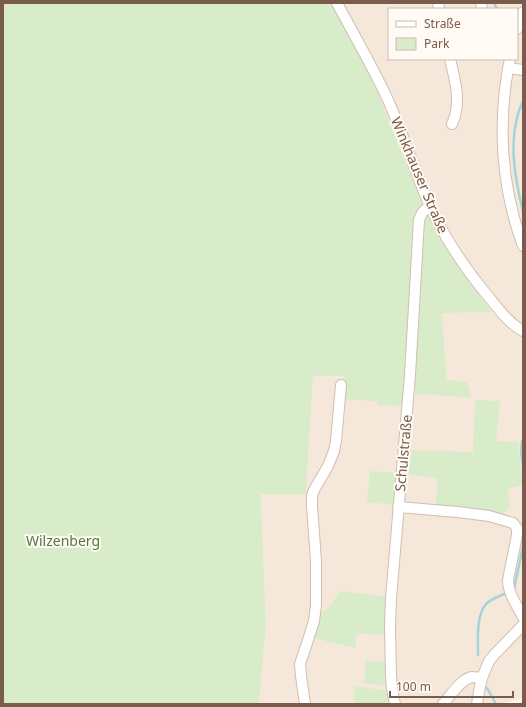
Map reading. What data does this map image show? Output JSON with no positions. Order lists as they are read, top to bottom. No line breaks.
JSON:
{"streets":{"street":["Winkhauser Straße","Schulstraße"]},"crossings":[["Winkhauser Straße","Schulstraße"]],"parks":["Wilzenberg"],"legend":["Straße","Park"],"scale_bar":"100 m"}
